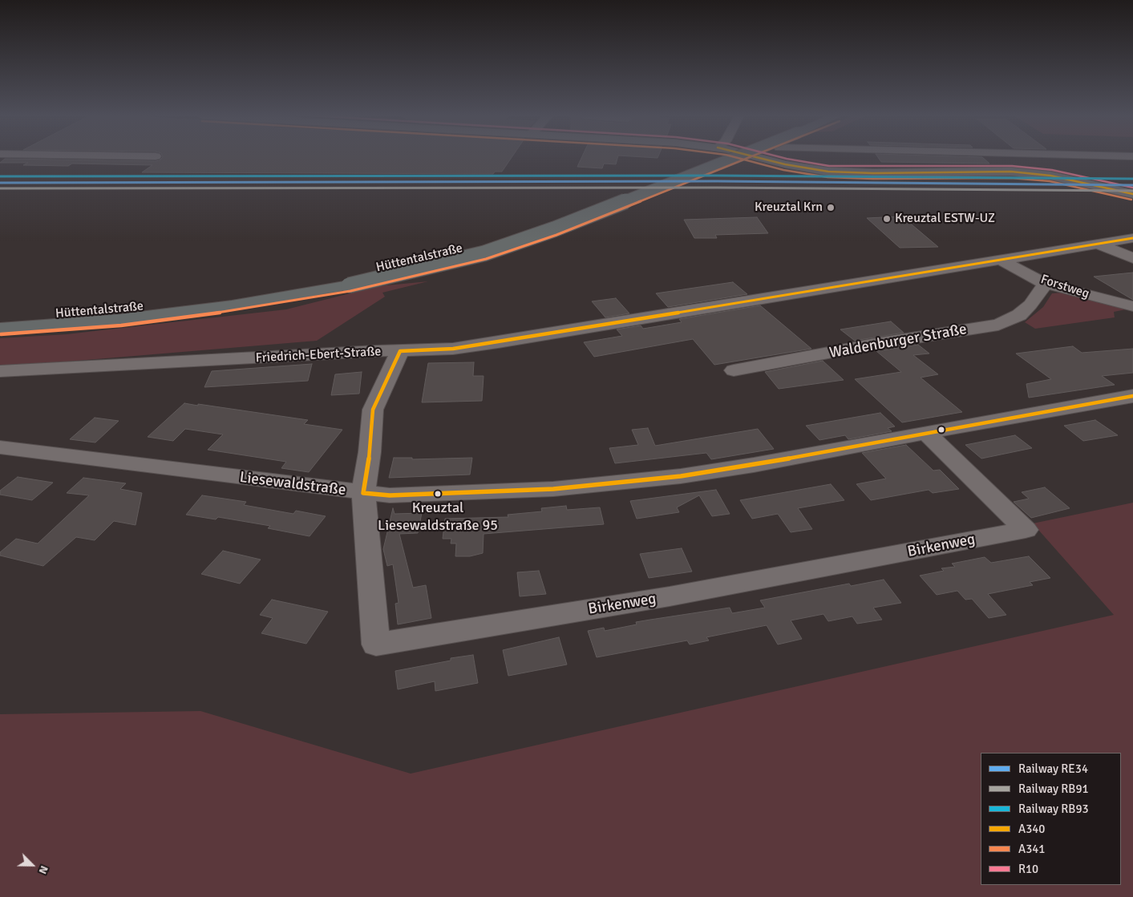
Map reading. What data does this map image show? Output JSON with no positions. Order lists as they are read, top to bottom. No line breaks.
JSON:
{"streets":{"highway":["Hüttentalstraße"],"street":["Forstweg","Waldenburger Straße","Friedrich-Ebert-Straße","Liesewaldstraße","Birkenweg"]},"crossings":[["Forstweg","Waldenburger Straße"],["Forstweg","Friedrich-Ebert-Straße"],["Friedrich-Ebert-Straße","Birkenweg"],["Liesewaldstraße","Birkenweg"]],"places":["Kreuztal Krn","Kreuztal ESTW-UZ","Kreuztal Liesewaldstraße 95"],"lines":["transit line A340","transit line A341","transit line R10","rail line RB93","rail line RE34","rail line RB91"],"legend":["Railway RE34","Railway RB91","Railway RB93","A340","A341","R10"],"north":"bottom right"}
